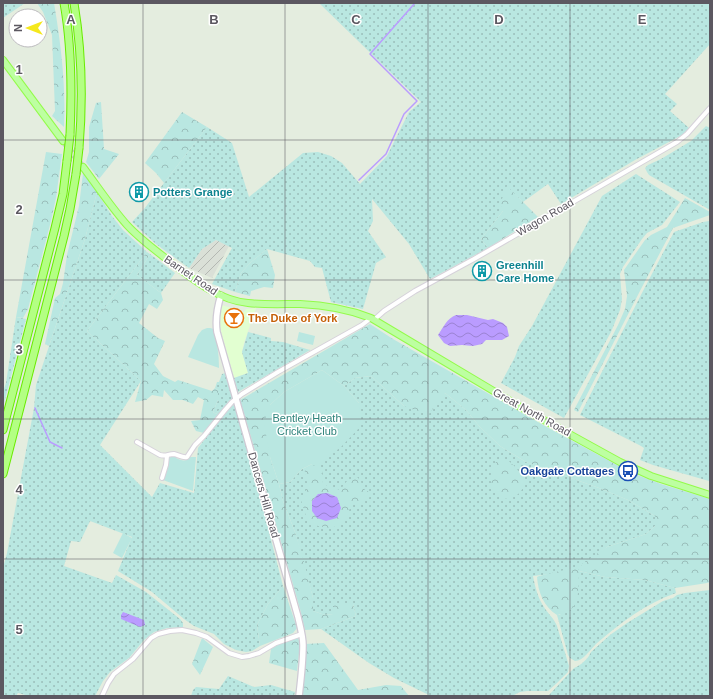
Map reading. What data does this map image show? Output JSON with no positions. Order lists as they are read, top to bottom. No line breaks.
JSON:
{"streets":{"main road":["Barnet Road","Great North Road"],"street":["Wagon Road","Dancers Hill Road"]},"crossings":[["Wagon Road","Great North Road"],["Wagon Road","Dancers Hill Road"],["Barnet Road","Great North Road"],["Barnet Road","Dancers Hill Road"]],"parks":["Bentley Heath Cricket Club"],"places":{"building":["Potters Grange","Greenhill Care Home"],"bar":["The Duke of York"],"bus stop":["Oakgate Cottages"]},"north":"left","grid":{"columns":["A","B","C","D","E"],"rows":["1","2","3","4","5"]}}
